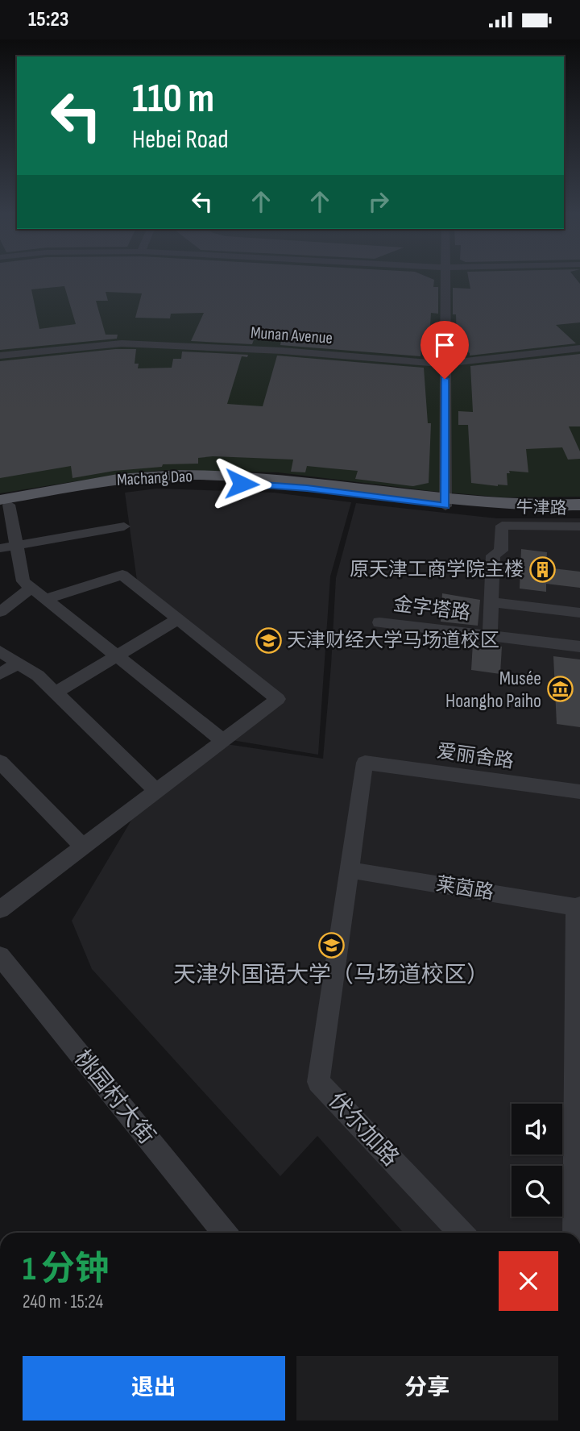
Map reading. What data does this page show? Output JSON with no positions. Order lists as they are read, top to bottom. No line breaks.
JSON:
{"streets":{"main road":["Machang Dao"],"street":["Munan Avenue","牛津路","金字塔路","爱丽舍路","莱茵路","桃园村大街","伏尔加路"]},"crossings":[["爱丽舍路","伏尔加路"],["莱茵路","伏尔加路"]],"places":{"building":["原天津工商学院主楼"],"school or university":["天津财经大学马场道校区","天津外国语大学（马场道校区）"],"museum":["Musée Hoangho Paiho"]},"page":{"status":"15:23","turn":["110 m","Hebei Road"],"heading":["1 分钟","240 m · 15:24"],"buttons":["退出","分享"]}}
